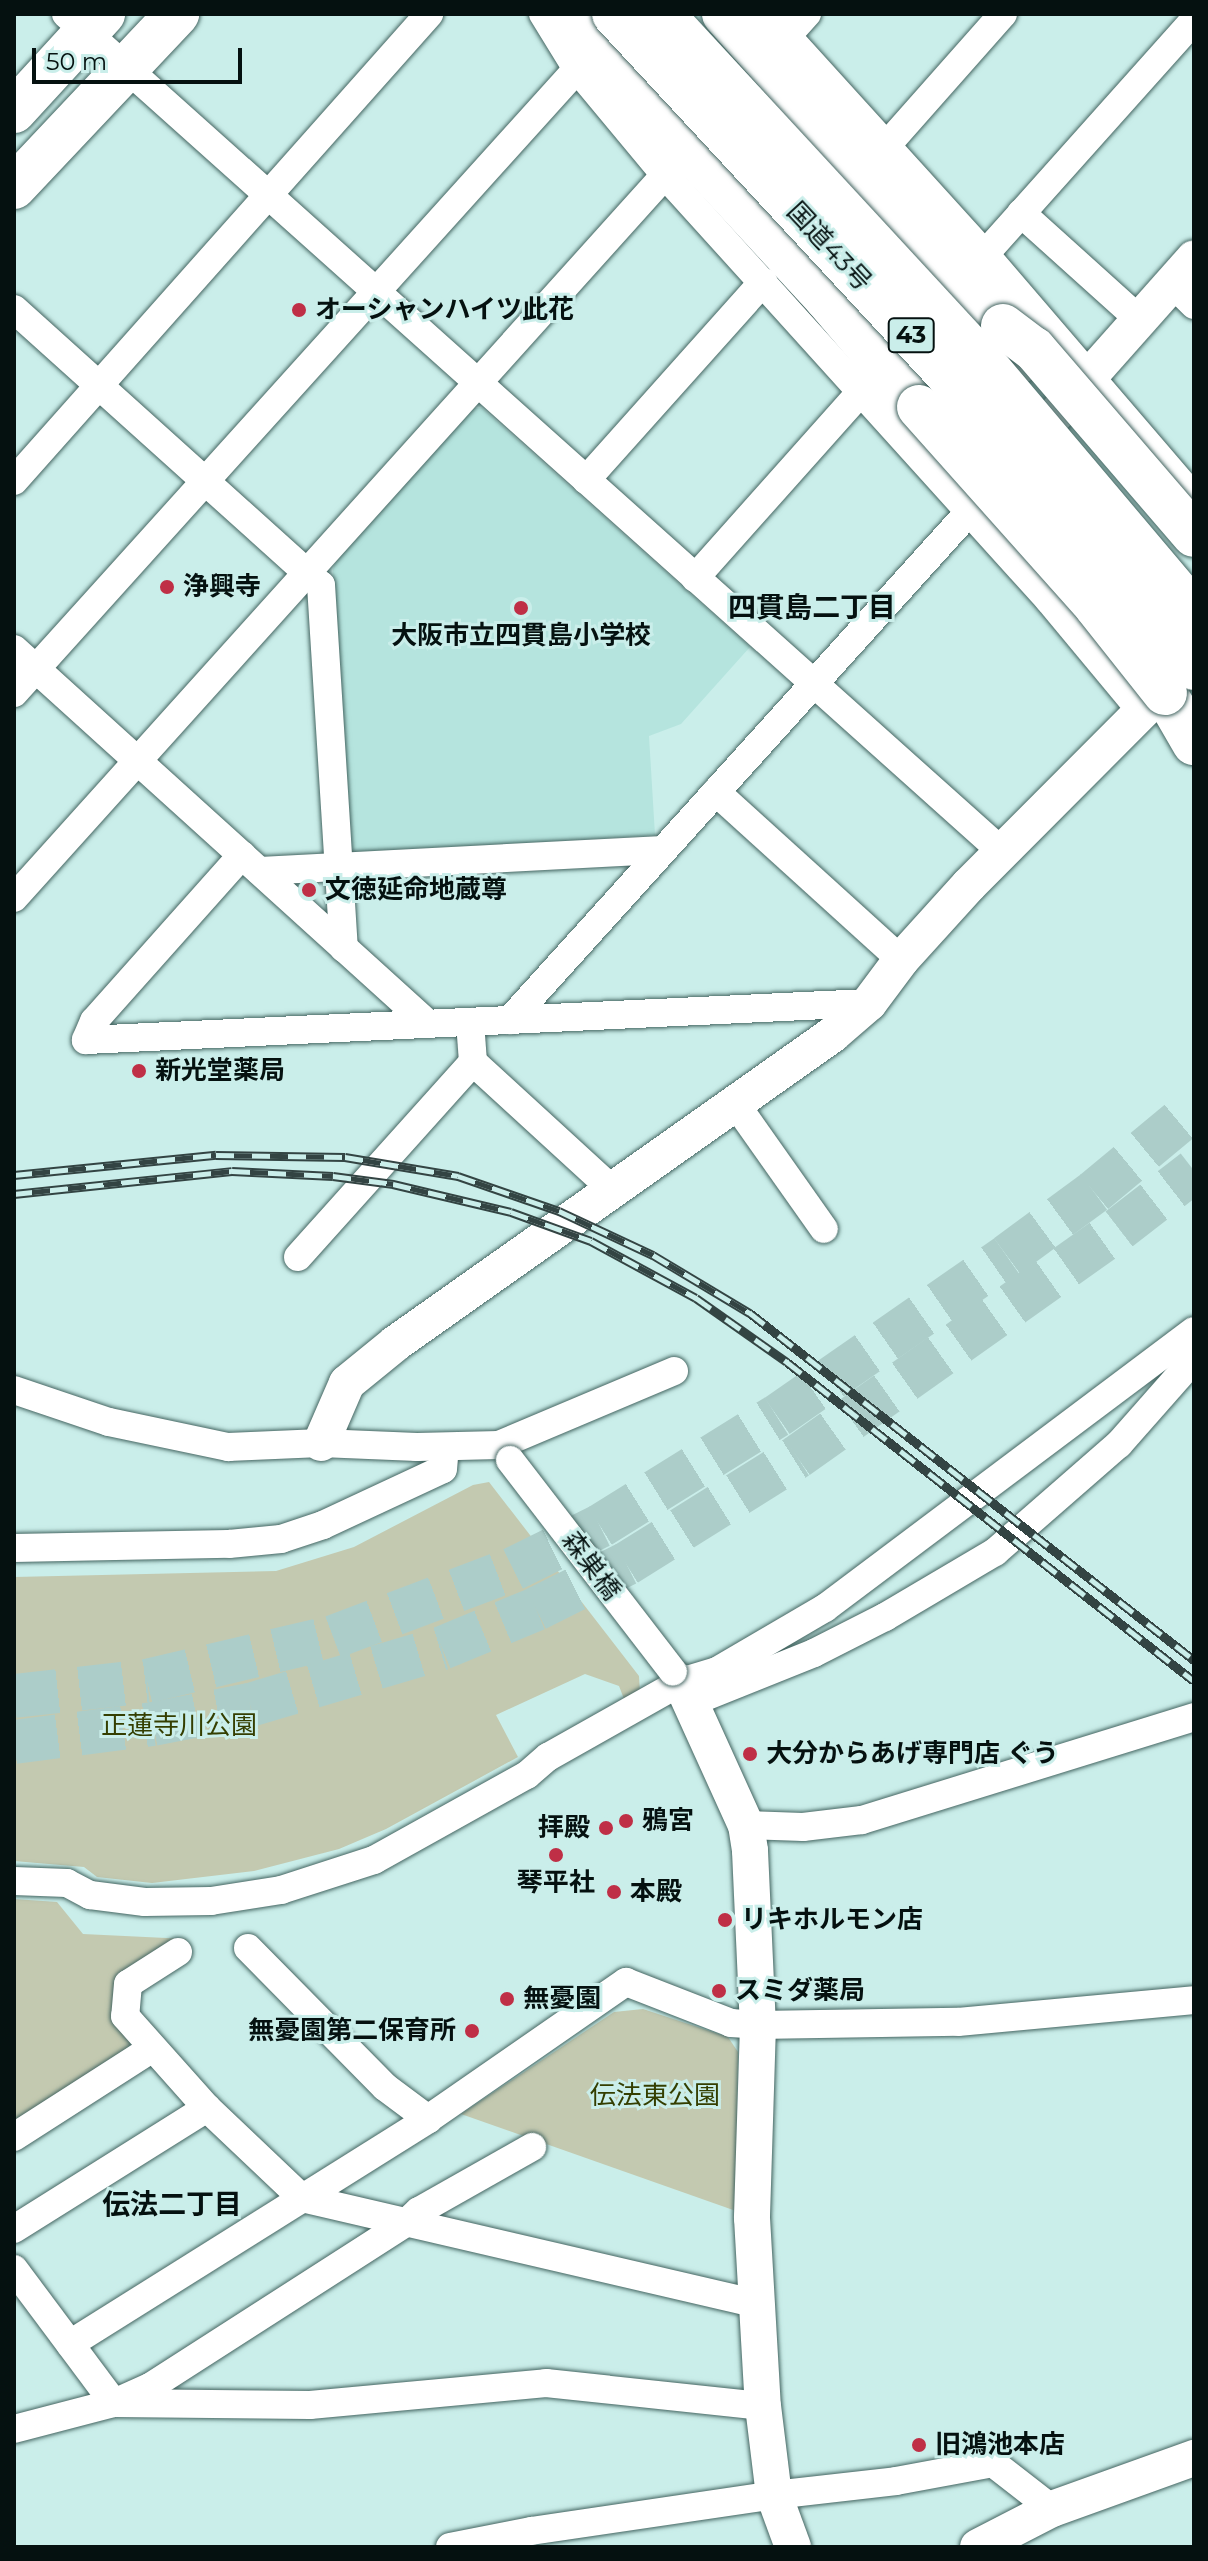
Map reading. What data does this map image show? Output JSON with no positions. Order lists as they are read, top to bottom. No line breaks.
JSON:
{"streets":{"main road":["国道43号","43"],"street":["森巣橋"]},"crossings":[["国道43号","43"]],"districts":["四貫島二丁目","伝法二丁目"],"parks":["正蓮寺川公園","伝法東公園"],"places":["オーシャンハイツ此花","浄興寺","大阪市立四貫島小学校","文徳延命地蔵尊","新光堂薬局","大分からあげ専門店 ぐう","鴉宮","拝殿","琴平社","本殿","リキホルモン店","スミダ薬局","無憂園","無憂園第二保育所","旧鴻池本店"],"scale_bar":"50 m"}
